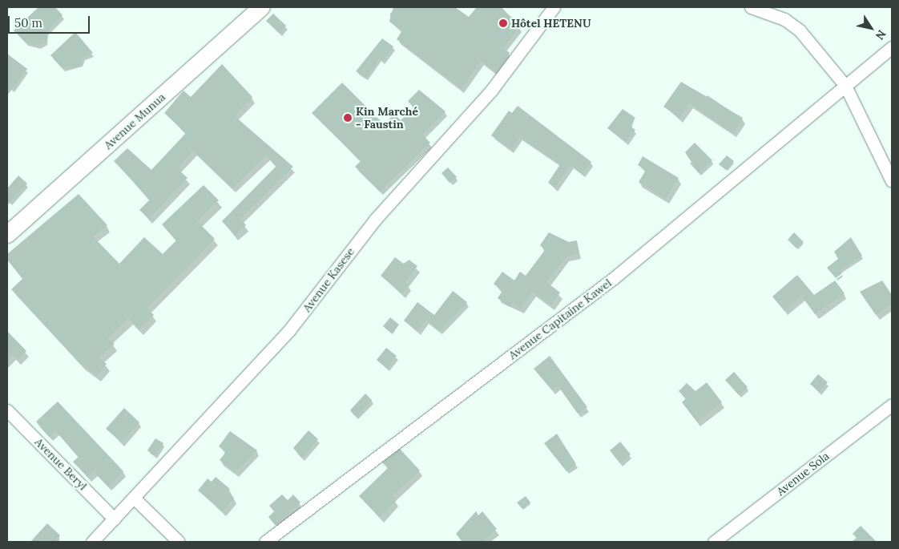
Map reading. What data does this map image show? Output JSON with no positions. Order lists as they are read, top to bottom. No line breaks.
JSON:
{"streets":{"main road":["Avenue Munua"],"street":["Avenue Kasese","Avenue Capitaine Kawel","Avenue Beryl","Avenue Sola"]},"crossings":[["Avenue Kasese","Avenue Beryl"]],"places":["Hôtel HETENU","Kin Marché - Faustin"],"scale_bar":"50 m","north":"bottom right"}
